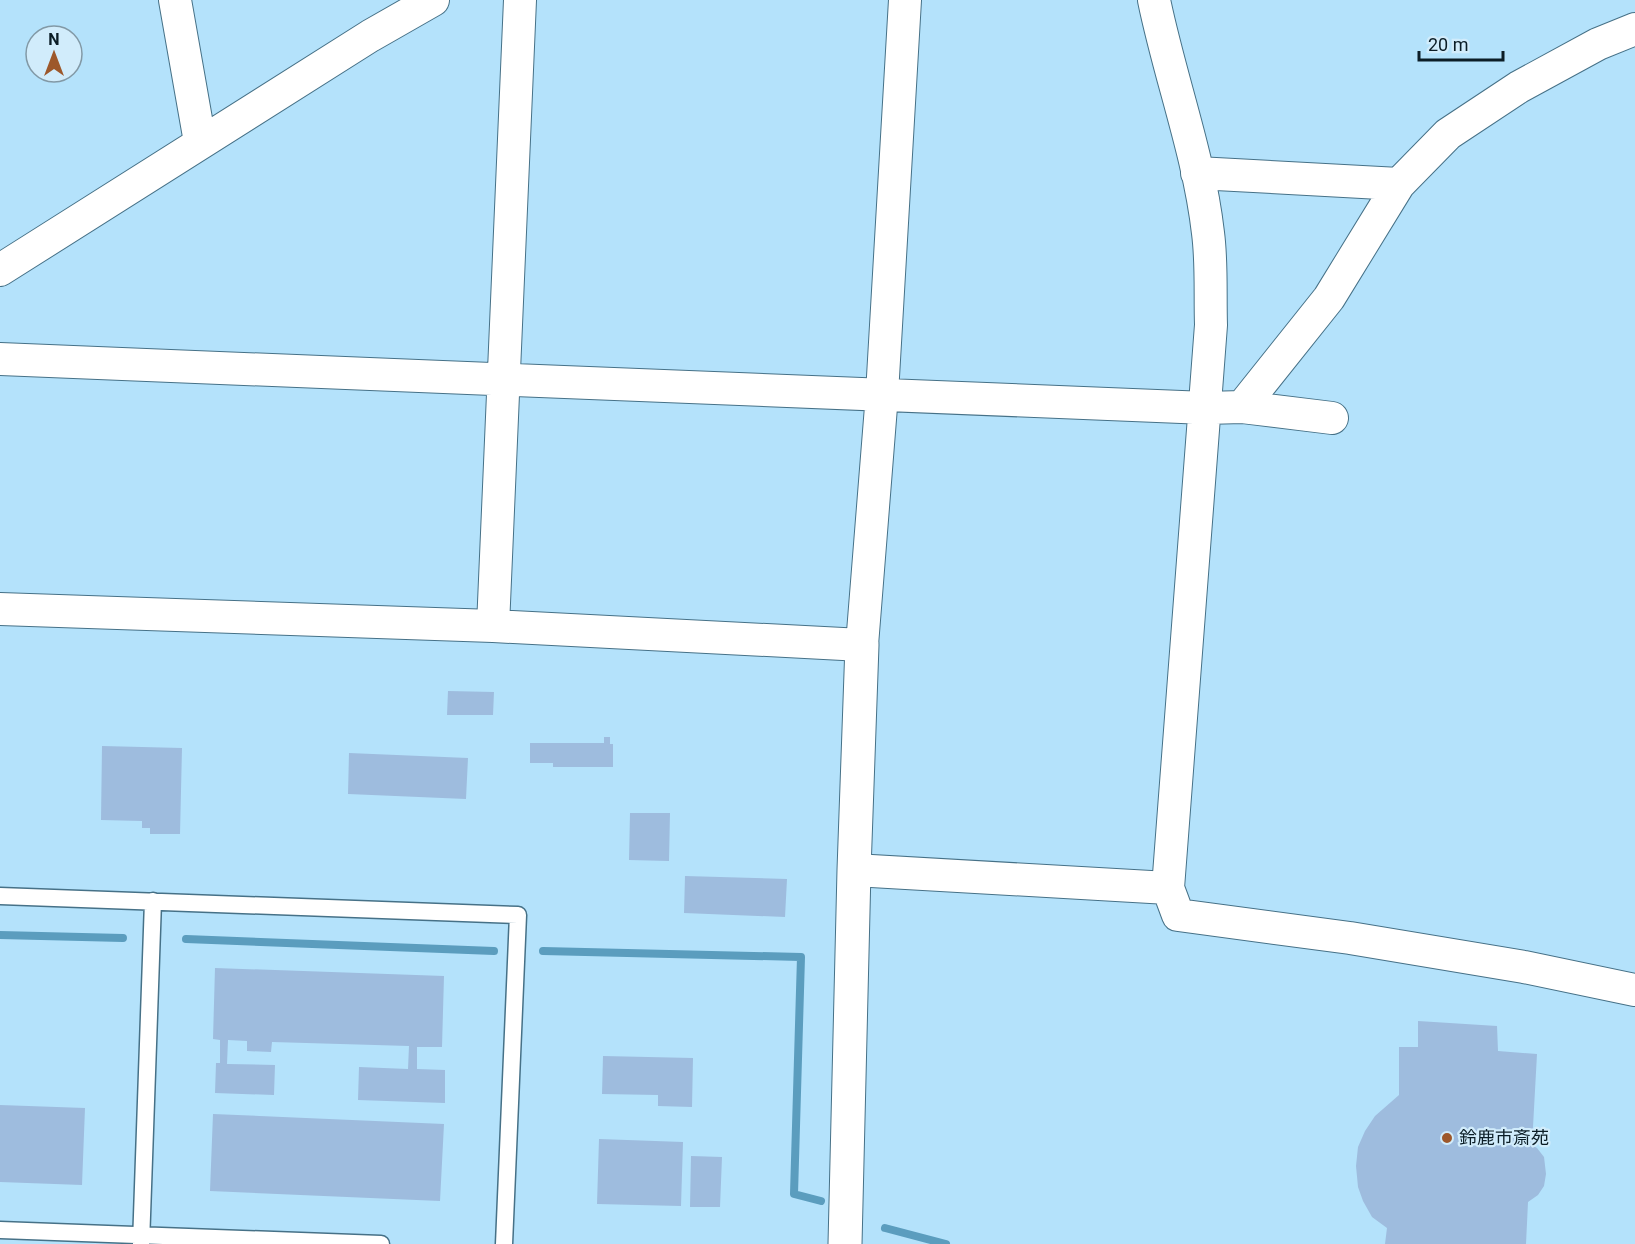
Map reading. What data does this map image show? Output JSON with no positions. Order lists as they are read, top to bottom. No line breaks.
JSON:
{"places":["鈴鹿市斎苑"],"scale_bar":"20 m","north":"top"}
